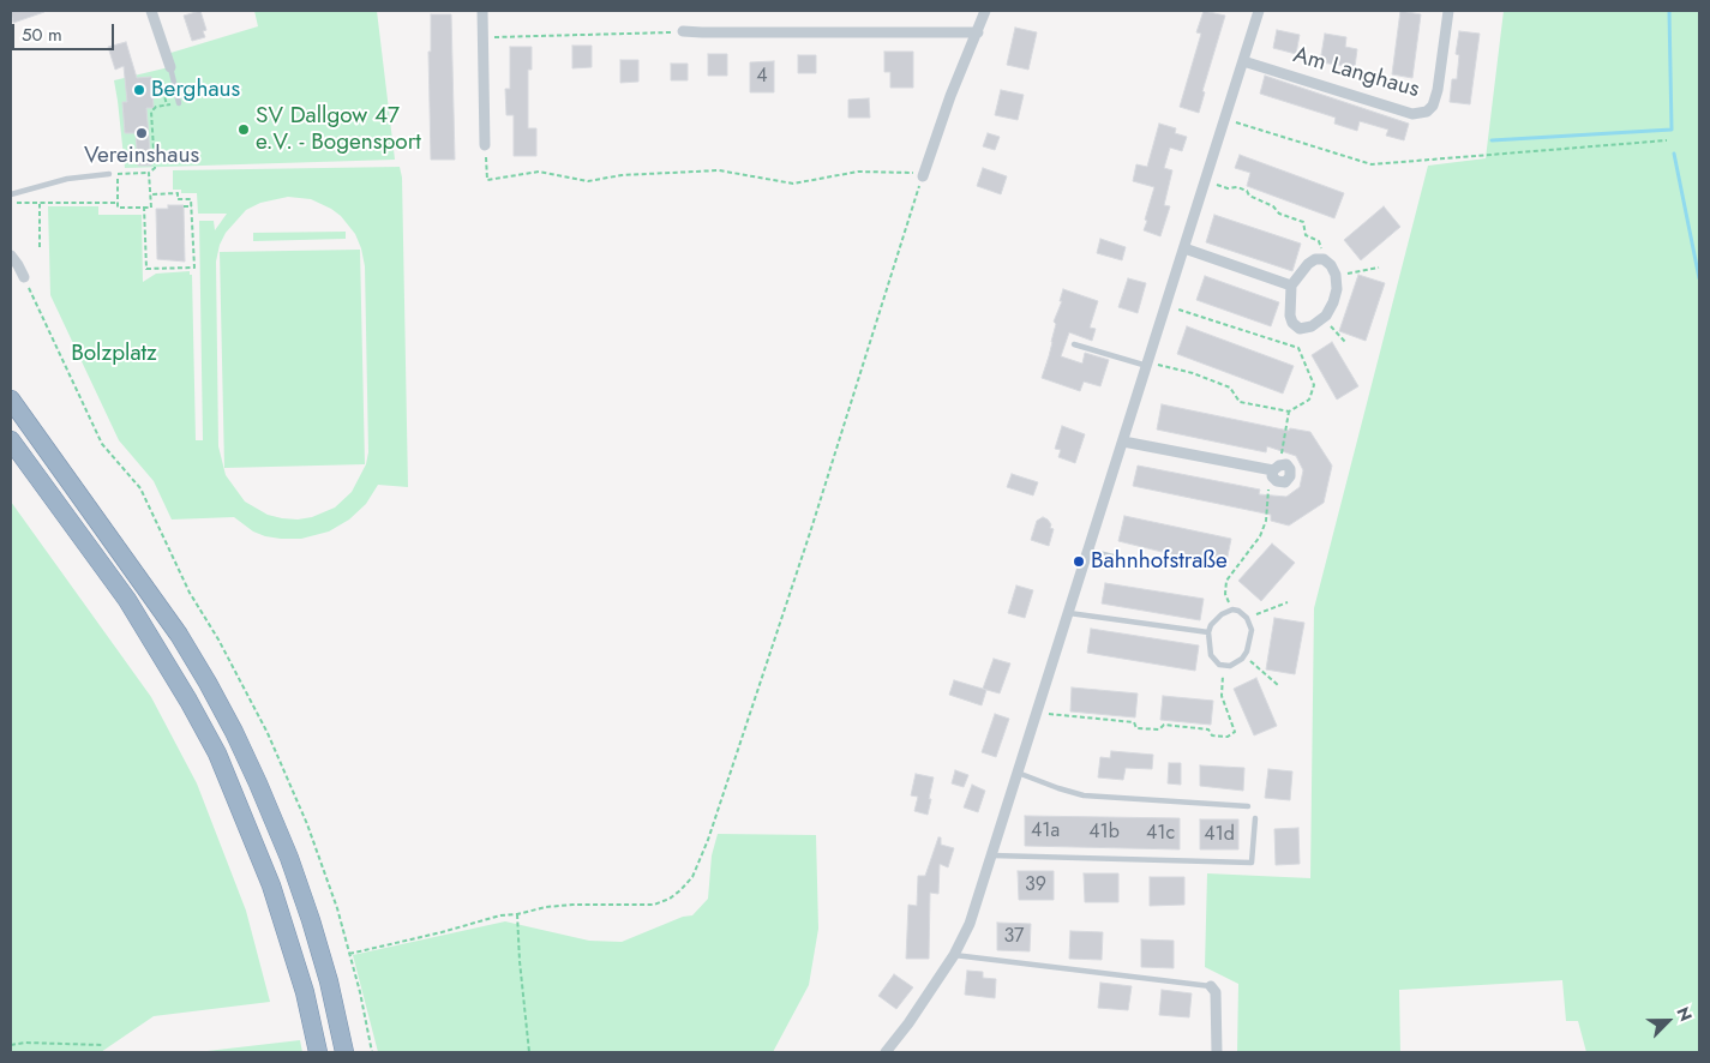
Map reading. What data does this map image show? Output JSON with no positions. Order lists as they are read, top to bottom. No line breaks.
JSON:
{"streets":{"street":["Am Langhaus"]},"parks":["Bolzplatz"],"places":["Berghaus","SV Dallgow 47 e.V. - Bogensport","Vereinshaus","Bahnhofstraße"],"house_numbers":["4","41a","41b","41c","41d","39","37"],"scale_bar":"50 m","north":"top right"}
